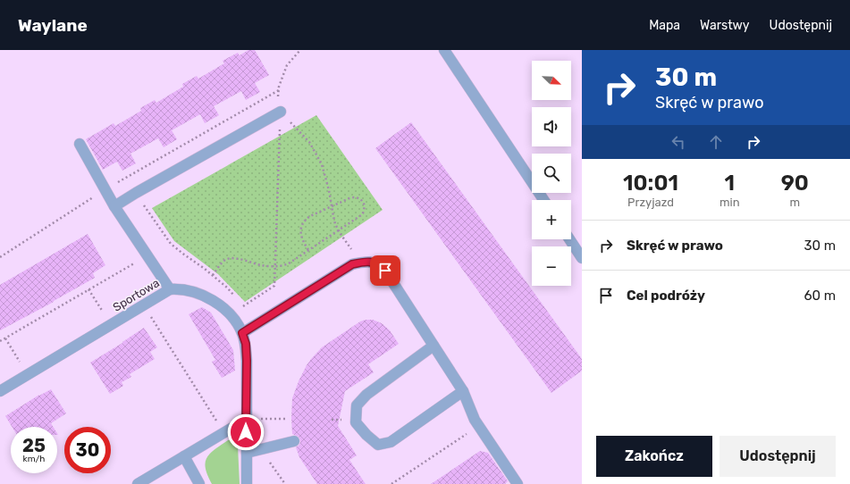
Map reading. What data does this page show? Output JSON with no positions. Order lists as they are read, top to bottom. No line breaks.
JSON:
{"streets":{"street":["Sportowa"]},"north":"bottom right","page":{"header":"Waylane","nav":["Mapa","Warstwy","Udostępnij"],"turn":["30 m","Skręć w prawo"],"map_buttons":["+","−"],"eta":["10:01","Przyjazd","1","min","90","m"],"list":[{"name":"Skręć w prawo","value":"30 m"},{"name":"Cel podróży","value":"60 m"}],"speed":"25 km/h","limit":"30","buttons":["Zakończ","Udostępnij"]}}
